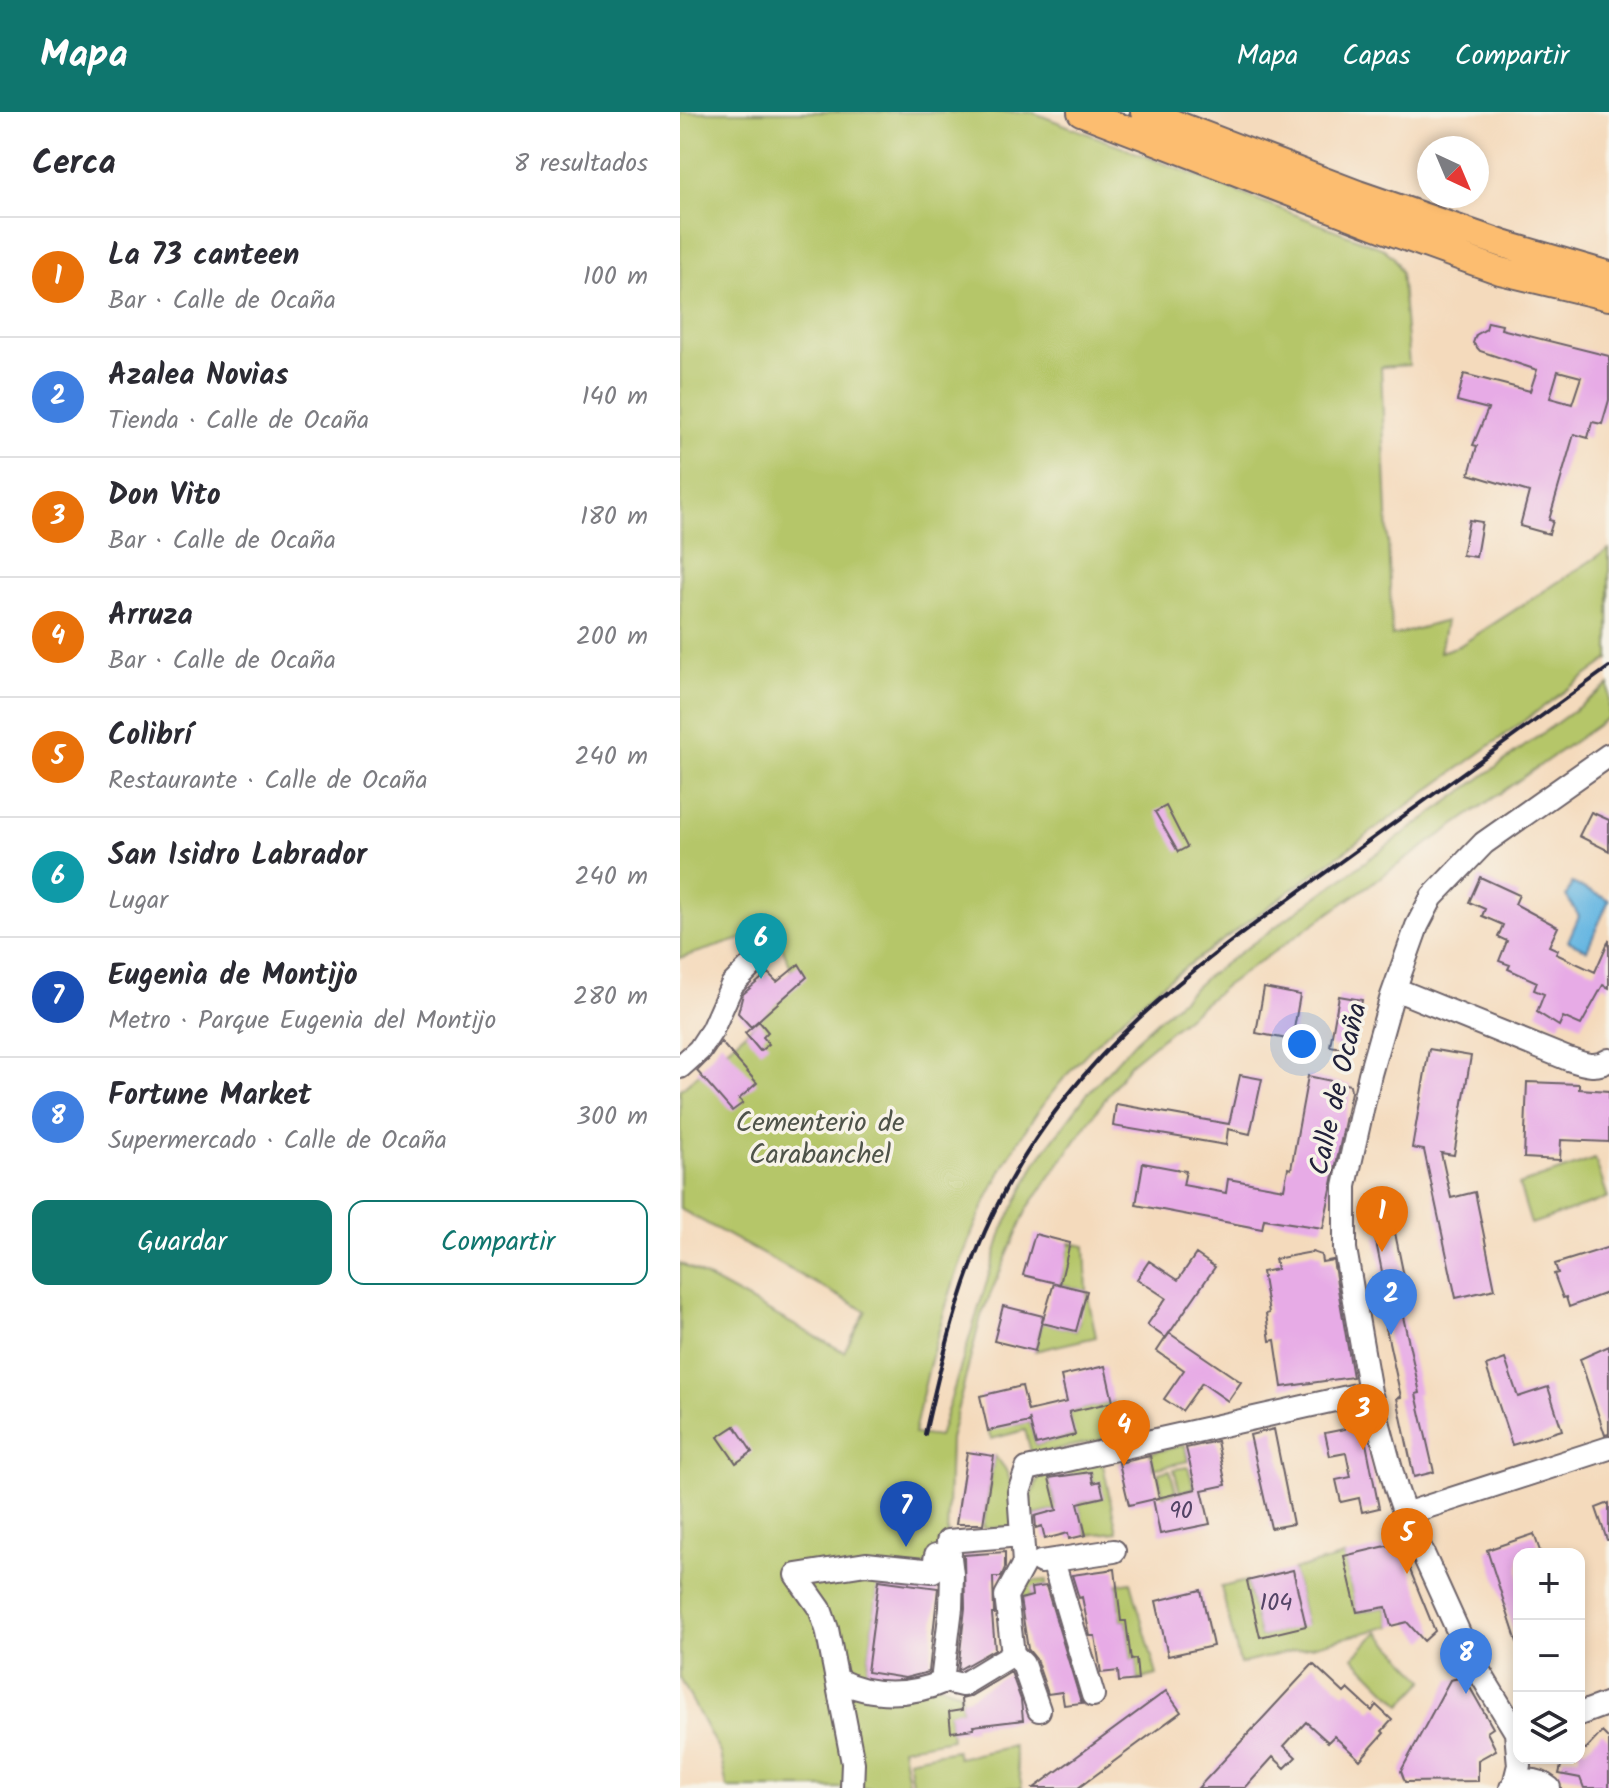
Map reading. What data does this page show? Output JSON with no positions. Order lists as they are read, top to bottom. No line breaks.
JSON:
{"streets":{"street":["Calle de Ocaña"]},"parks":["Cementerio de Carabanchel"],"house_numbers":["90","104"],"north":"bottom right","page":{"header":"Mapa","nav":["Mapa","Capas","Compartir"],"heading":["Cerca","8 resultados"],"list":[{"mark":"1","name":"La 73 canteen","note":"Bar · Calle de Ocaña","value":"100 m"},{"mark":"2","name":"Azalea Novias","note":"Tienda · Calle de Ocaña","value":"140 m"},{"mark":"3","name":"Don Vito","note":"Bar · Calle de Ocaña","value":"180 m"},{"mark":"4","name":"Arruza","note":"Bar · Calle de Ocaña","value":"200 m"},{"mark":"5","name":"Colibrí","note":"Restaurante · Calle de Ocaña","value":"240 m"},{"mark":"6","name":"San Isidro Labrador","note":"Lugar","value":"240 m"},{"mark":"7","name":"Eugenia de Montijo","note":"Metro · Parque Eugenia del Montijo","value":"280 m"},{"mark":"8","name":"Fortune Market","note":"Supermercado · Calle de Ocaña","value":"300 m"}],"pins":["6","1","2","3","4","7","5","8"],"buttons":["Guardar","Compartir"],"map_buttons":["+","−"]}}
